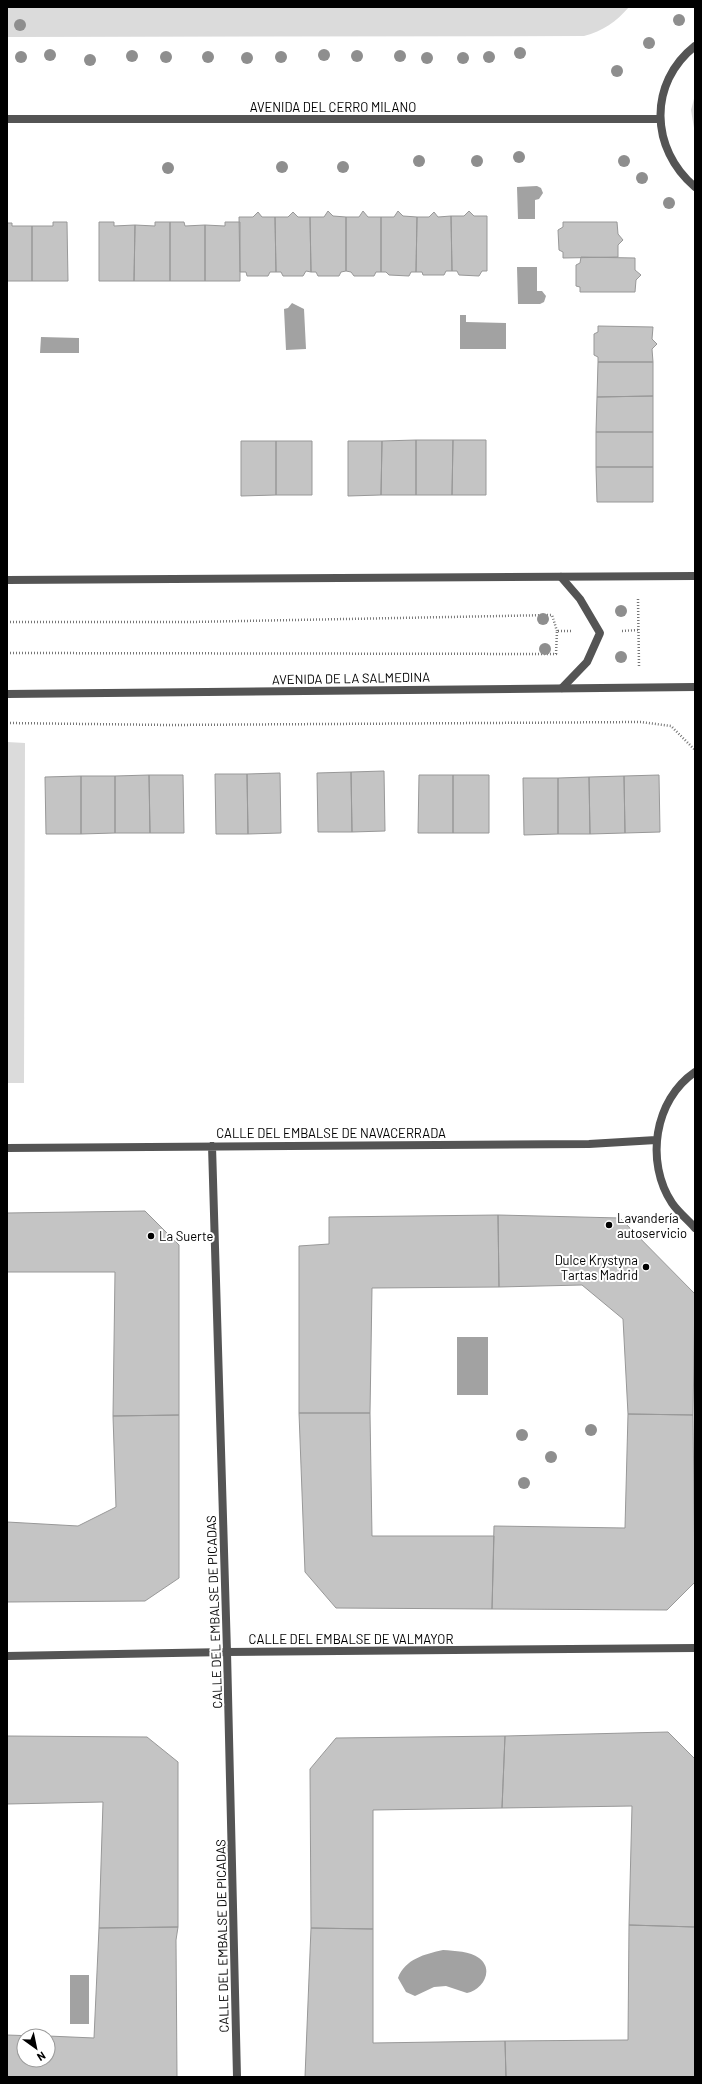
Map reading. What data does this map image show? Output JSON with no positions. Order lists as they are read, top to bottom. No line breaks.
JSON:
{"streets":{"street":["AVENIDA DEL CERRO MILANO","AVENIDA DE LA SALMEDINA","CALLE DEL EMBALSE DE NAVACERRADA","CALLE DEL EMBALSE DE PICADAS","CALLE DEL EMBALSE DE VALMAYOR"]},"crossings":[["CALLE DEL EMBALSE DE NAVACERRADA","CALLE DEL EMBALSE DE PICADAS"],["CALLE DEL EMBALSE DE PICADAS","CALLE DEL EMBALSE DE VALMAYOR"]],"places":["Lavandería autoservicio","La Suerte","Dulce Krystyna Tartas Madrid"],"north":"bottom right"}
